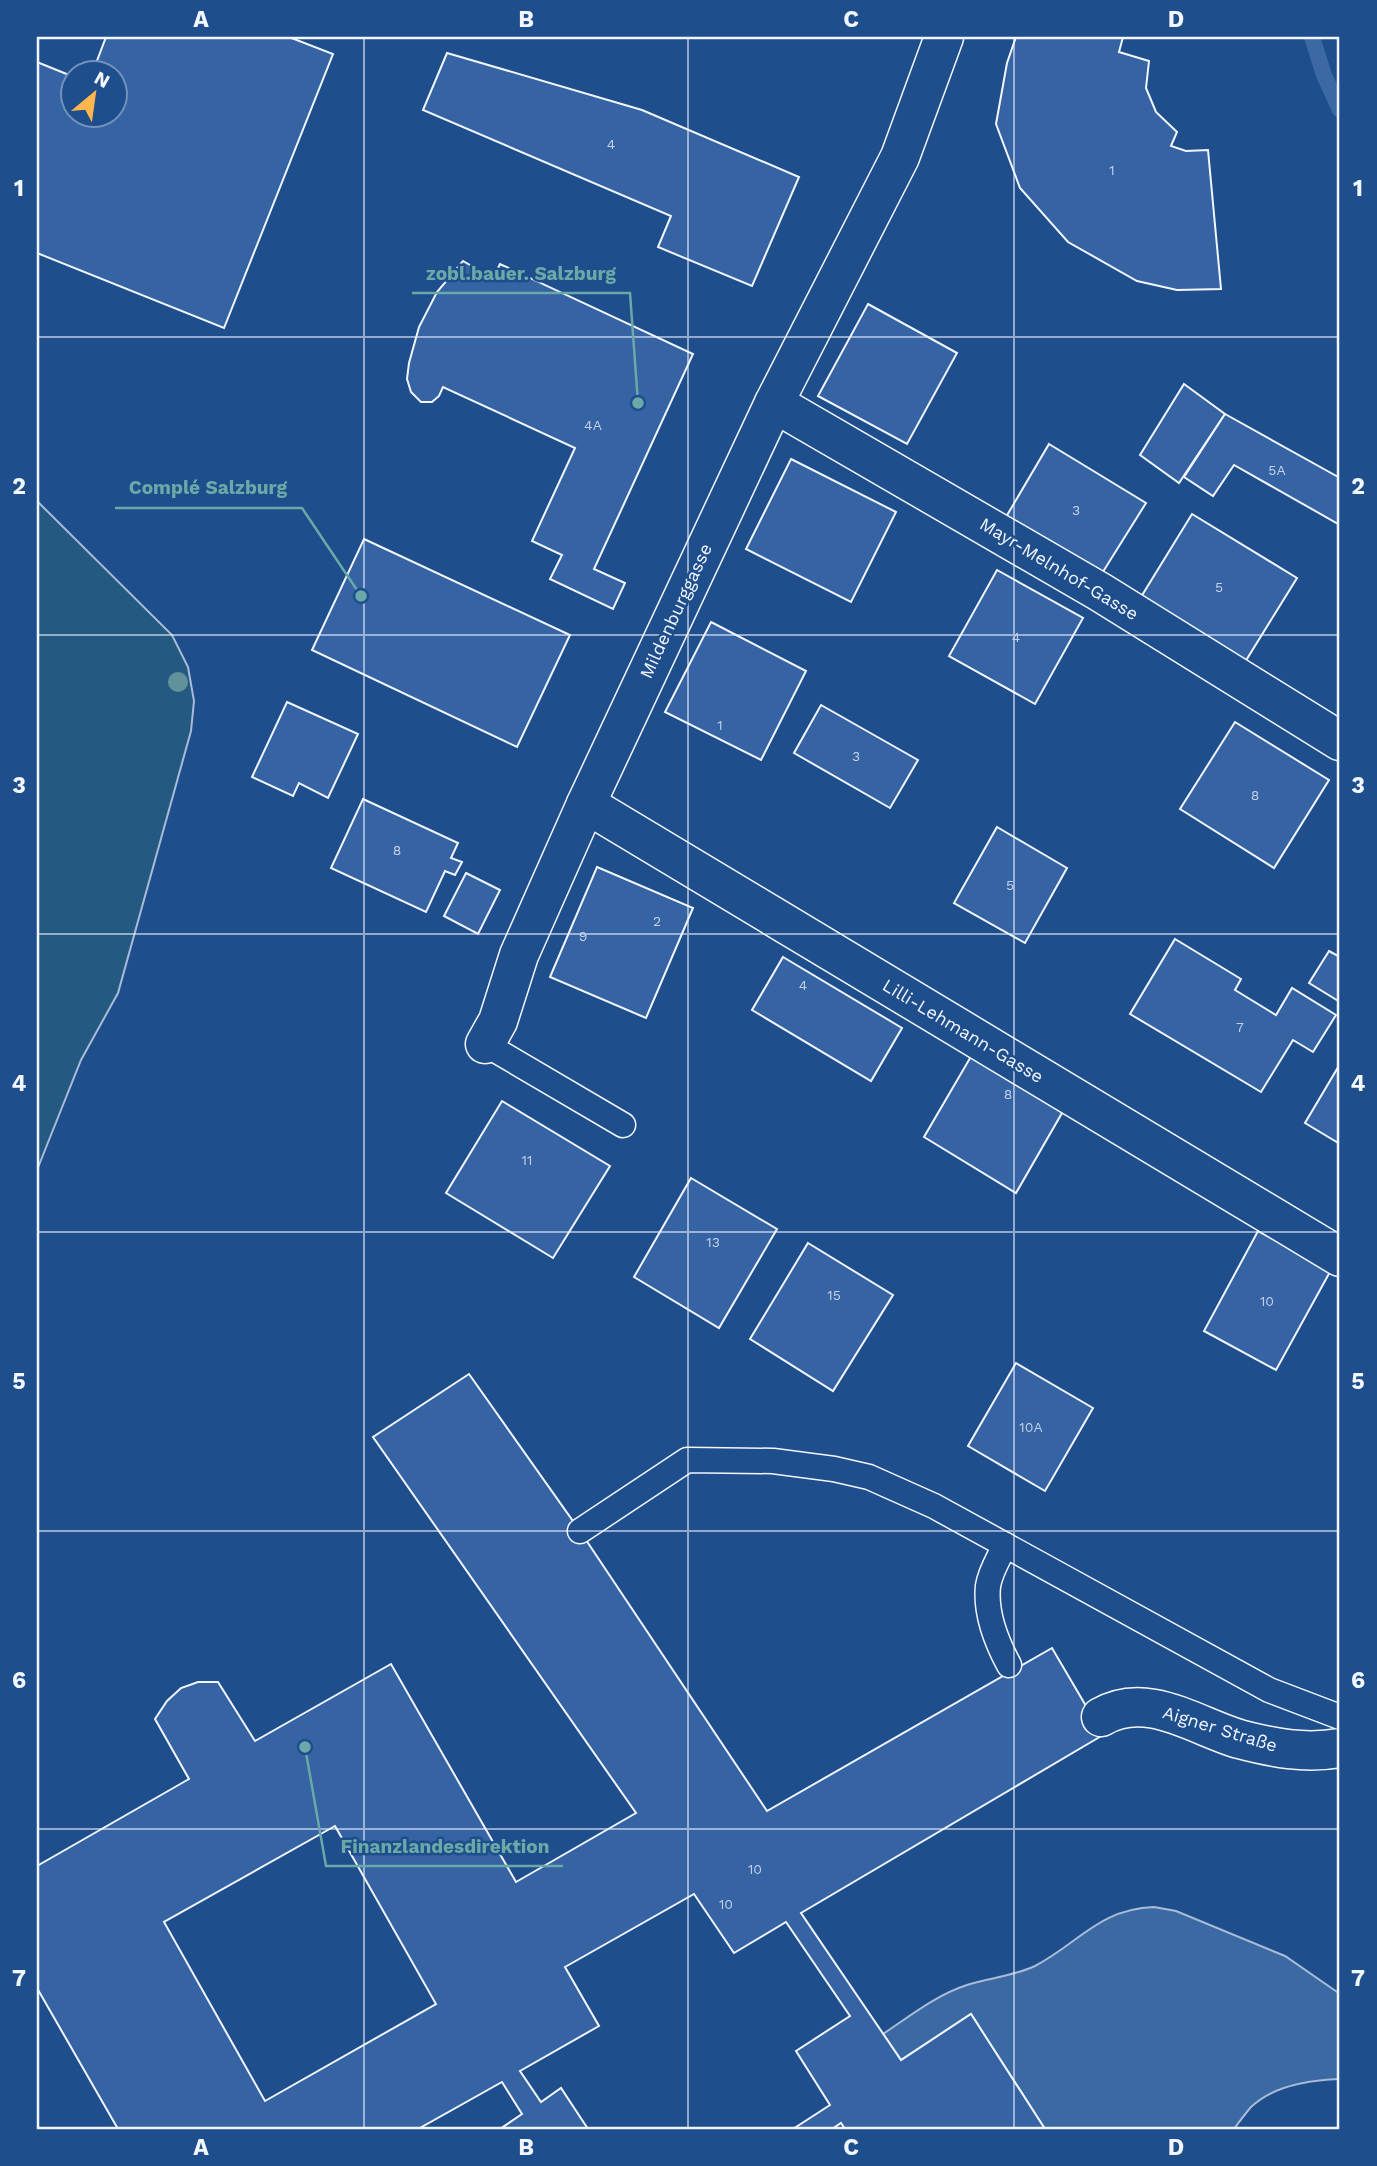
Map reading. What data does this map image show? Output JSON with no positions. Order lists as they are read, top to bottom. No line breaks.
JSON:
{"streets":{"street":["Mayr-Melnhof-Gasse","Mildenburggasse","Lilli-Lehmann-Gasse","Aigner Straße"]},"crossings":[["Mayr-Melnhof-Gasse","Mildenburggasse"],["Mildenburggasse","Lilli-Lehmann-Gasse"]],"places":["zobl.bauer. Salzburg","Complé Salzburg","Finanzlandesdirektion"],"house_numbers":["4","1","4A","5A","3","5","4","1","3","8","8","5","2","9","4","7","8","11","13","15","10","10A","10","10"],"north":"top right","grid":{"columns":["A","B","C","D"],"rows":["1","2","3","4","5","6","7"]}}
